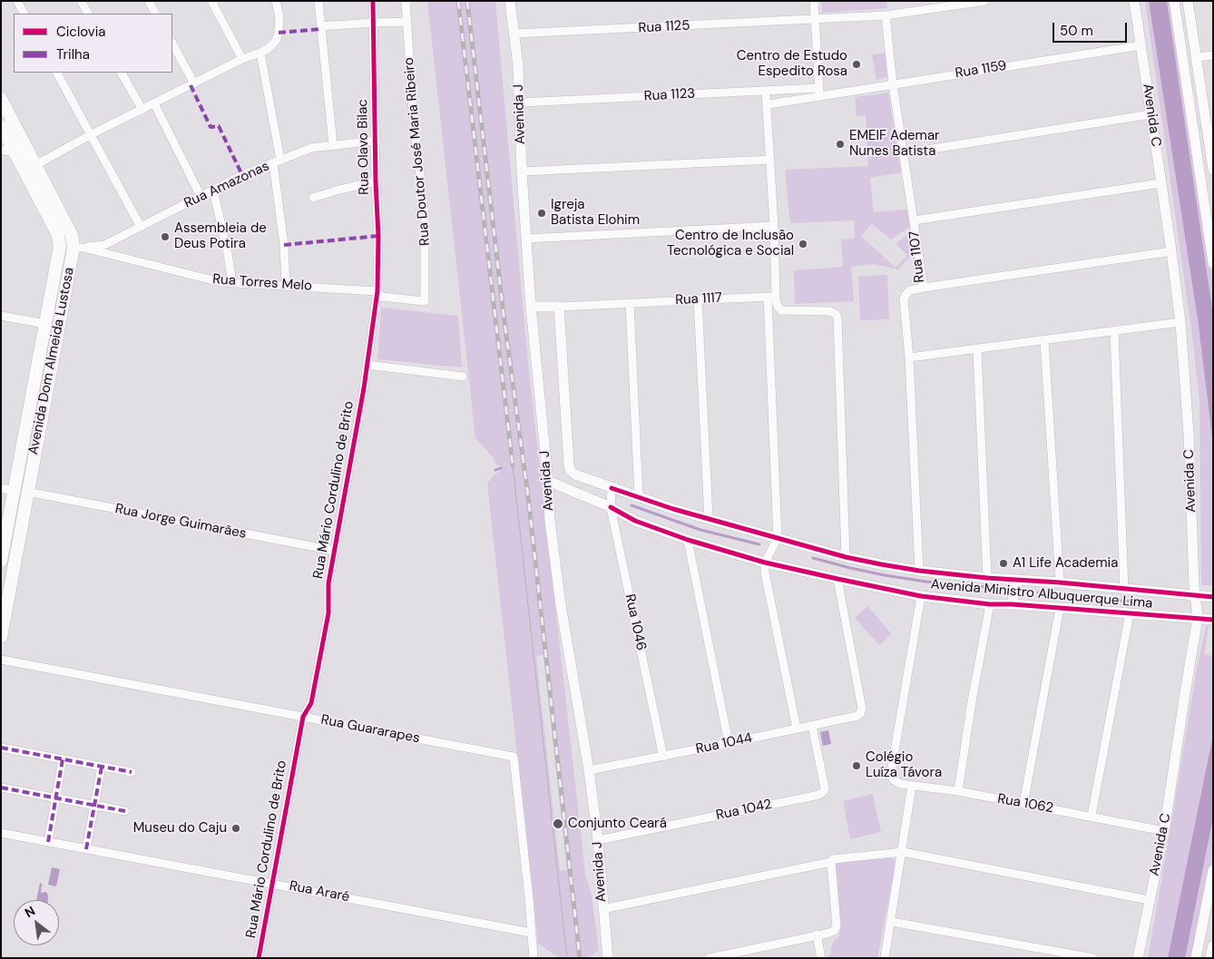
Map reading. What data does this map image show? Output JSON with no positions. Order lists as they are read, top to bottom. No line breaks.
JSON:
{"streets":{"main road":["Avenida Dom Almeida Lustosa"],"street":["Rua 1125","Rua 1159","Rua 1123","Avenida J","Avenida C","Rua Olavo Bilac","Rua Doutor José Maria Ribeiro","Rua Amazonas","Rua 1107","Rua Torres Melo","Rua 1117","Rua Mário Cordulino de Brito","Rua Jorge Guimarães","Avenida Ministro Albuquerque Lima","Rua 1046","Rua Guararapes","Rua 1044","Rua 1062","Rua 1042","Rua Araré"]},"crossings":[["Rua 1125","Avenida J"],["Rua 1125","Rua 1107"],["Rua 1159","Rua 1123"],["Rua 1159","Avenida C"],["Rua 1159","Rua 1107"],["Rua 1123","Avenida J"],["Avenida J","Avenida Ministro Albuquerque Lima"],["Avenida J","Rua 1044"],["Avenida J","Rua 1042"],["Avenida C","Avenida Ministro Albuquerque Lima"],["Avenida C","Rua 1062"],["Rua Olavo Bilac","Rua Amazonas"],["Rua Olavo Bilac","Rua Torres Melo"],["Rua Olavo Bilac","Rua Mário Cordulino de Brito"],["Rua Doutor José Maria Ribeiro","Rua Torres Melo"],["Rua Amazonas","Rua Torres Melo"],["Rua Amazonas","Avenida Dom Almeida Lustosa"],["Rua 1107","Avenida Ministro Albuquerque Lima"],["Rua Torres Melo","Avenida Dom Almeida Lustosa"],["Rua Torres Melo","Rua Mário Cordulino de Brito"],["Rua 1117","Avenida Ministro Albuquerque Lima"],["Avenida Dom Almeida Lustosa","Rua Jorge Guimarães"],["Rua Mário Cordulino de Brito","Rua Jorge Guimarães"],["Rua Mário Cordulino de Brito","Rua Guararapes"],["Rua Mário Cordulino de Brito","Rua Araré"],["Avenida Ministro Albuquerque Lima","Rua 1046"],["Avenida Ministro Albuquerque Lima","Rua 1044"],["Avenida Ministro Albuquerque Lima","Rua 1062"],["Rua 1046","Rua 1044"],["Rua Guararapes","Rua Araré"],["Rua 1044","Rua 1042"]],"places":["Centro de Estudo Espedito Rosa","EMEIF Ademar Nunes Batista","Igreja Batista Elohim","Assembleia de Deus Potira","Centro de Inclusão Tecnológica e Social","A1 Life Academia","Colégio Luíza Távora","Conjunto Ceará","Museu do Caju"],"legend":["Ciclovia","Trilha"],"scale_bar":"50 m","north":"top left"}
